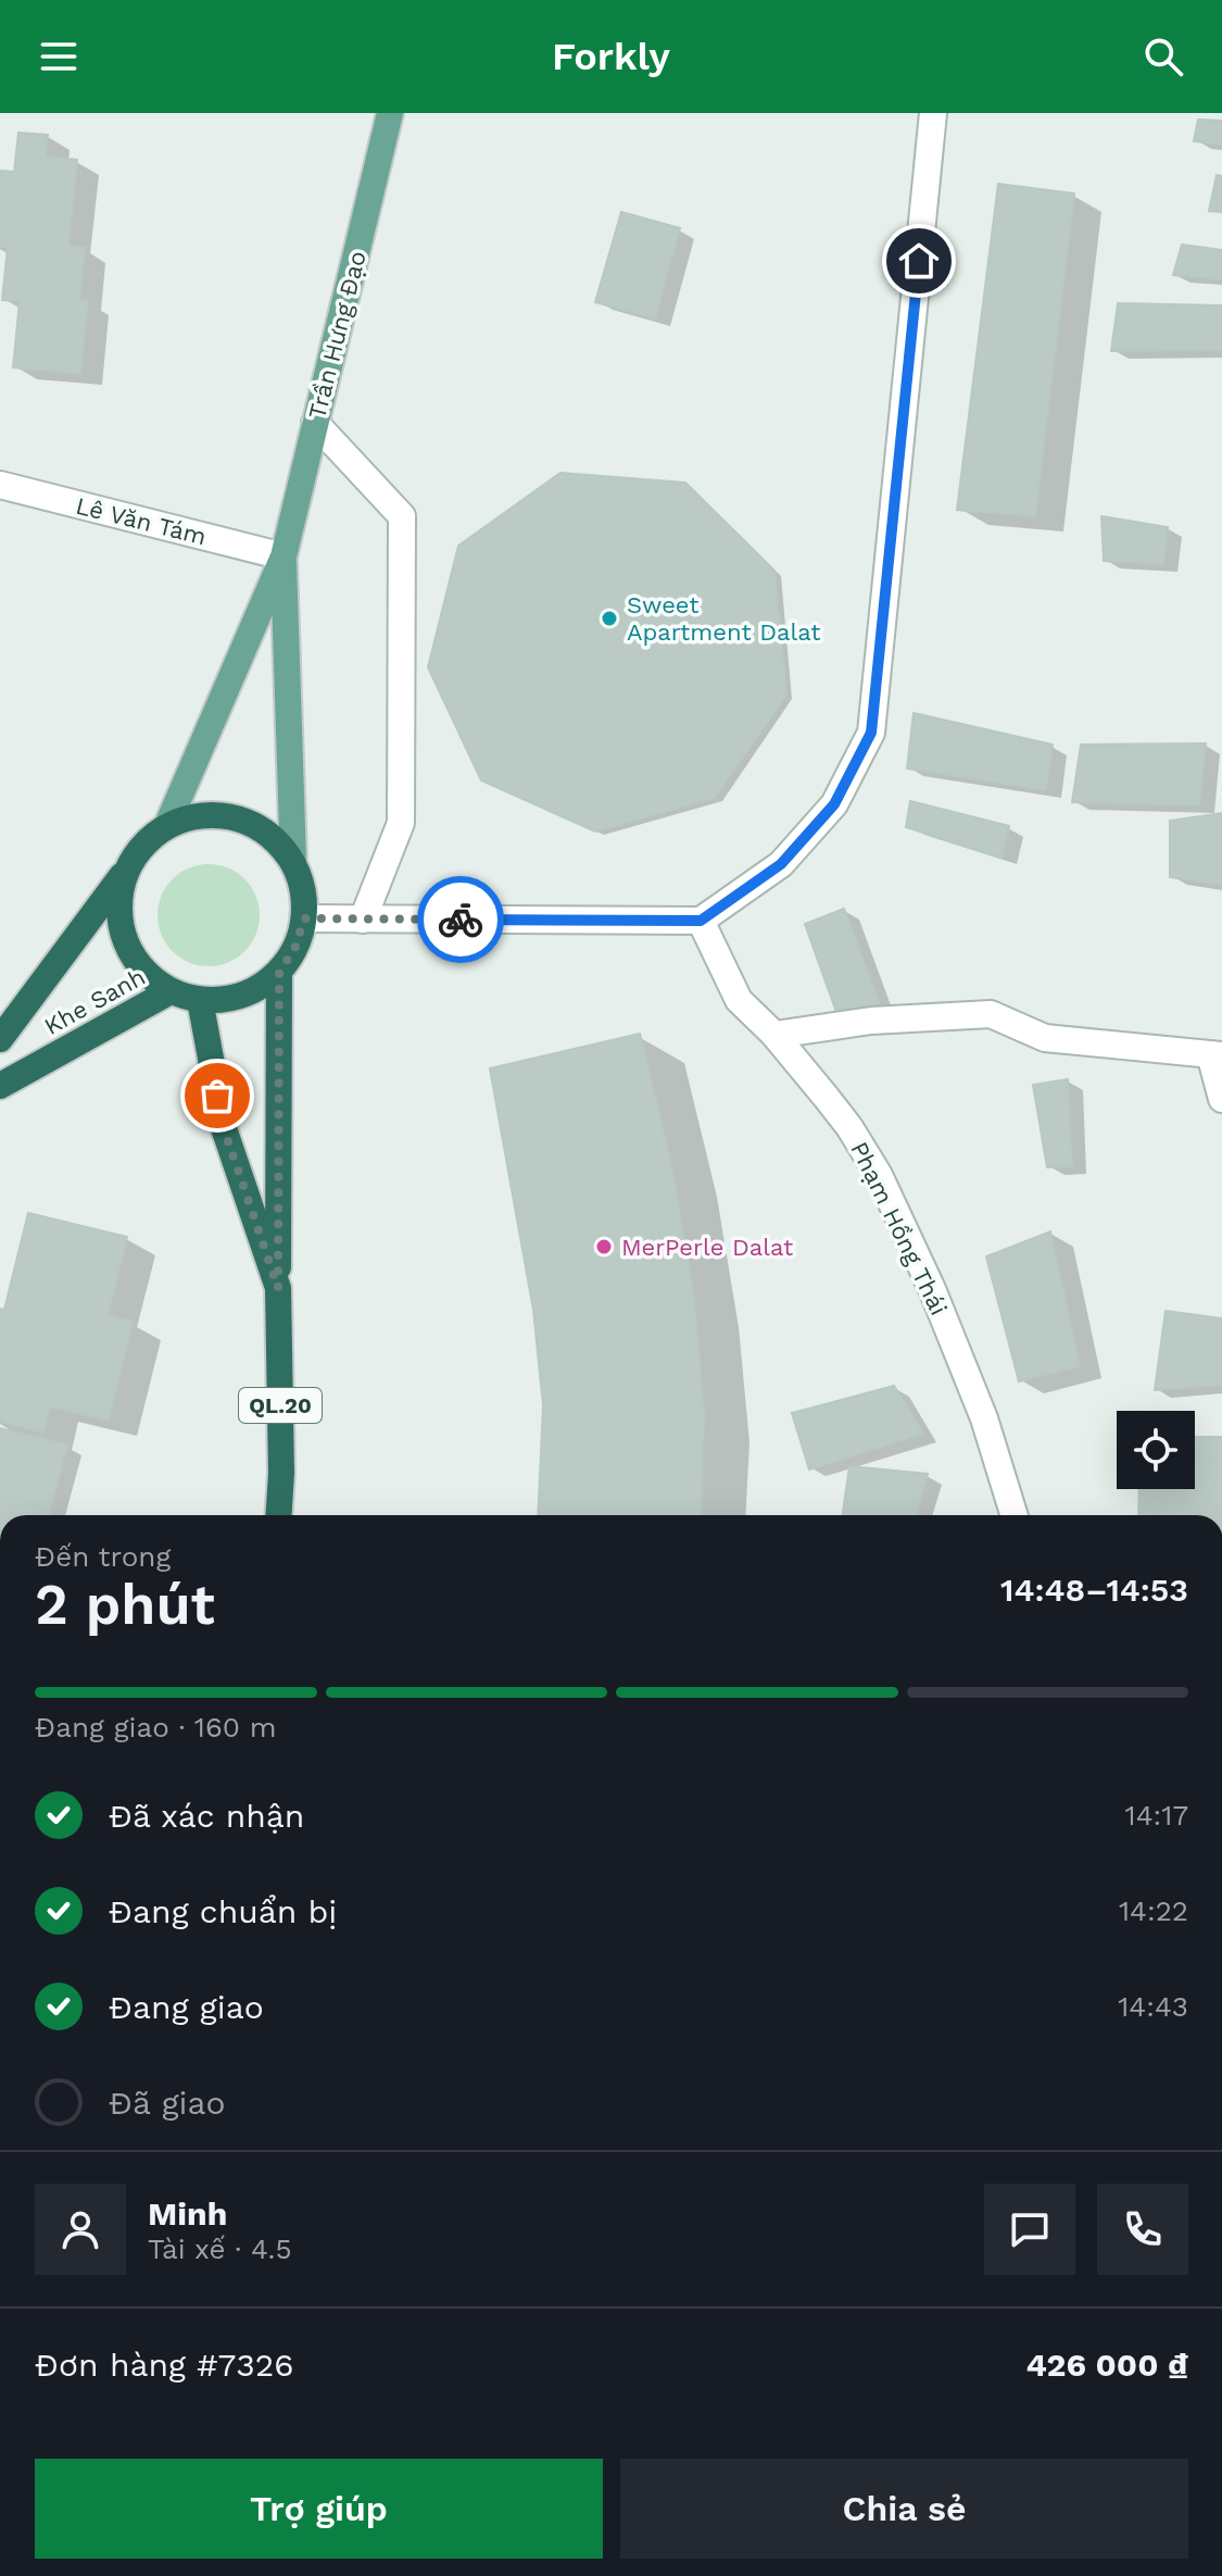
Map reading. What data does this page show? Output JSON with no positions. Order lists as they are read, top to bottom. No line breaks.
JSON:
{"streets":{"highway":["Khe Sanh","QL.20"],"main road":["Trần Hưng Đạo"],"street":["Lê Văn Tám","Phạm Hồng Thái"]},"crossings":[["Trần Hưng Đạo","Lê Văn Tám"],["Trần Hưng Đạo","Khe Sanh"],["Trần Hưng Đạo","QL.20"],["Khe Sanh","QL.20"]],"places":["Sweet Apartment Dalat","MerPerle Dalat"],"page":{"header":"Forkly","heading":["2 phút","Đến trong","14:48–14:53"],"panel":["Minh","Tài xế · 4.5","Đơn hàng #7326","426 000 ₫"],"bar":"Đang giao · 160 m","list":[["Đã xác nhận","14:17"],["Đang chuẩn bị","14:22"],["Đang giao","14:43"],"Đã giao"],"buttons":["Trợ giúp","Chia sẻ"]}}
